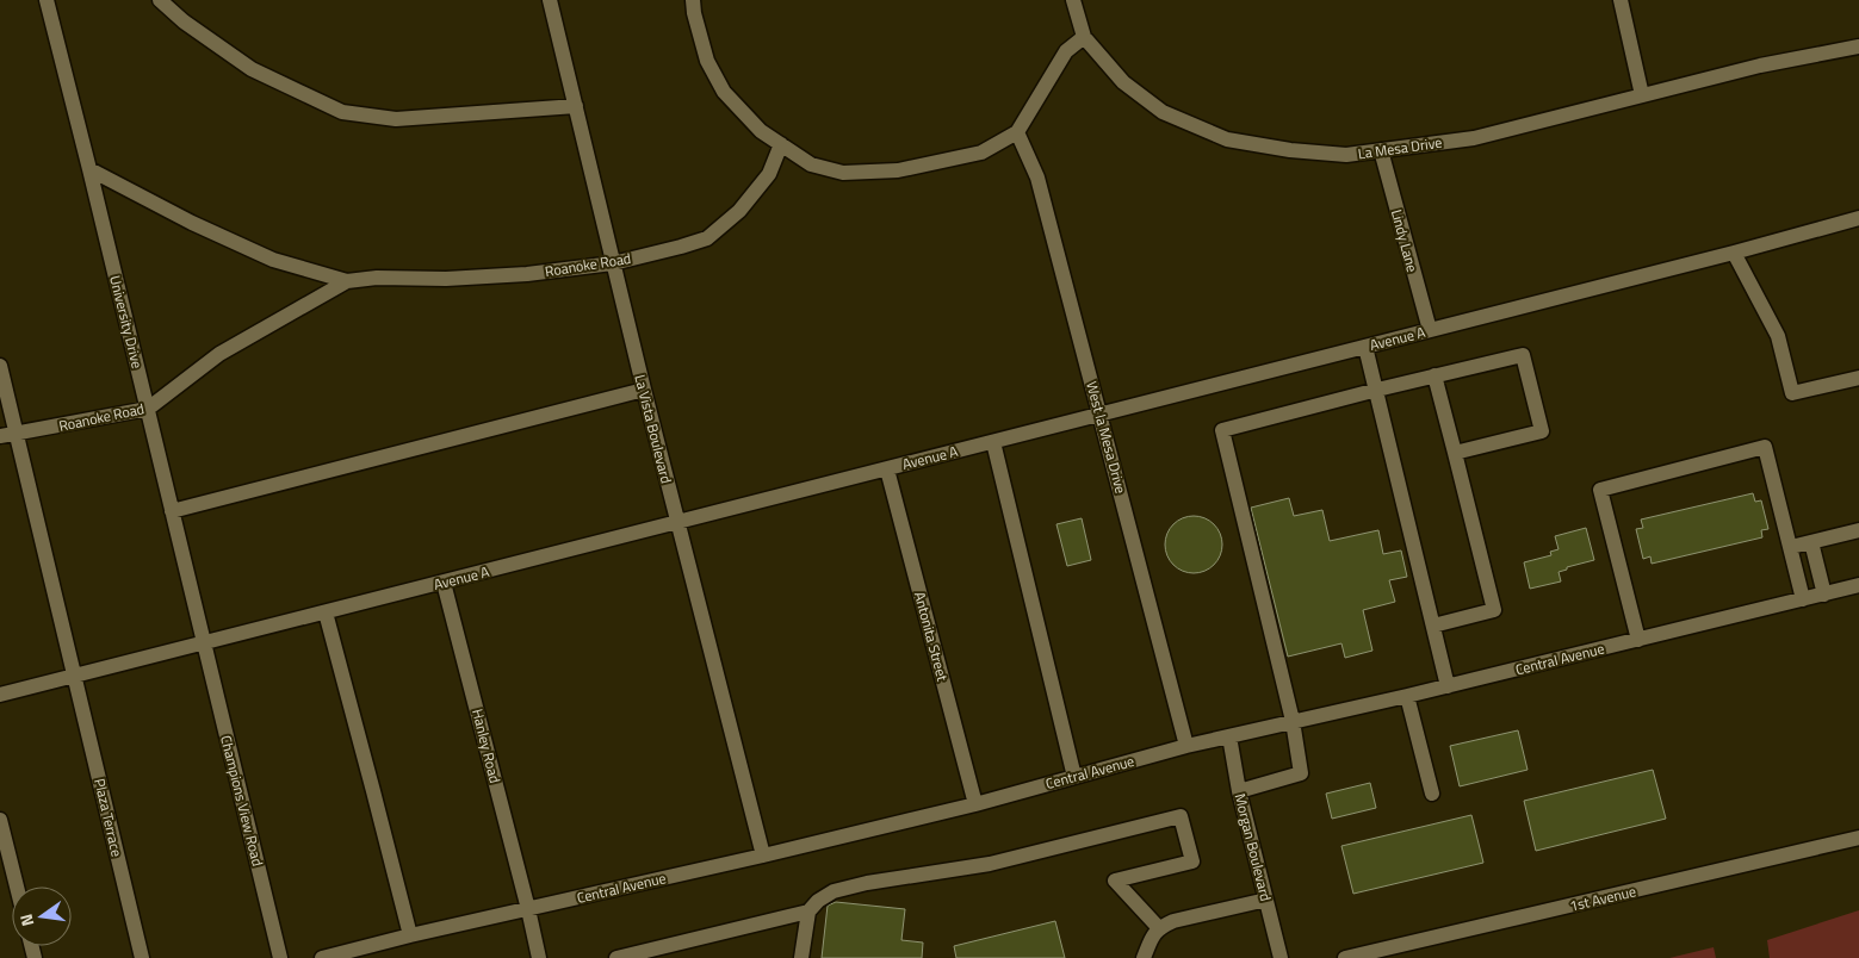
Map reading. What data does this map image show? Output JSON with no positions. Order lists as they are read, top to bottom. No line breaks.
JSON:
{"streets":{"street":["La Mesa Drive","Lindy Lane","Roanoke Road","University Drive","Avenue A","La Vista Boulevard","West la Mesa Drive","Antonita Street","Central Avenue","Hanley Road","Champions View Road","Plaza Terrace","Morgan Boulevard","1st Avenue"]},"crossings":[["La Mesa Drive","Lindy Lane"],["Lindy Lane","Avenue A"],["Roanoke Road","University Drive"],["Roanoke Road","La Vista Boulevard"],["Roanoke Road","Plaza Terrace"],["University Drive","Avenue A"],["University Drive","Champions View Road"],["Avenue A","La Vista Boulevard"],["Avenue A","West la Mesa Drive"],["Avenue A","Antonita Street"],["Avenue A","Hanley Road"],["Avenue A","Champions View Road"],["Avenue A","Plaza Terrace"],["La Vista Boulevard","Central Avenue"],["West la Mesa Drive","Central Avenue"],["Antonita Street","Central Avenue"],["Central Avenue","Hanley Road"],["Central Avenue","Morgan Boulevard"]],"north":"left"}
